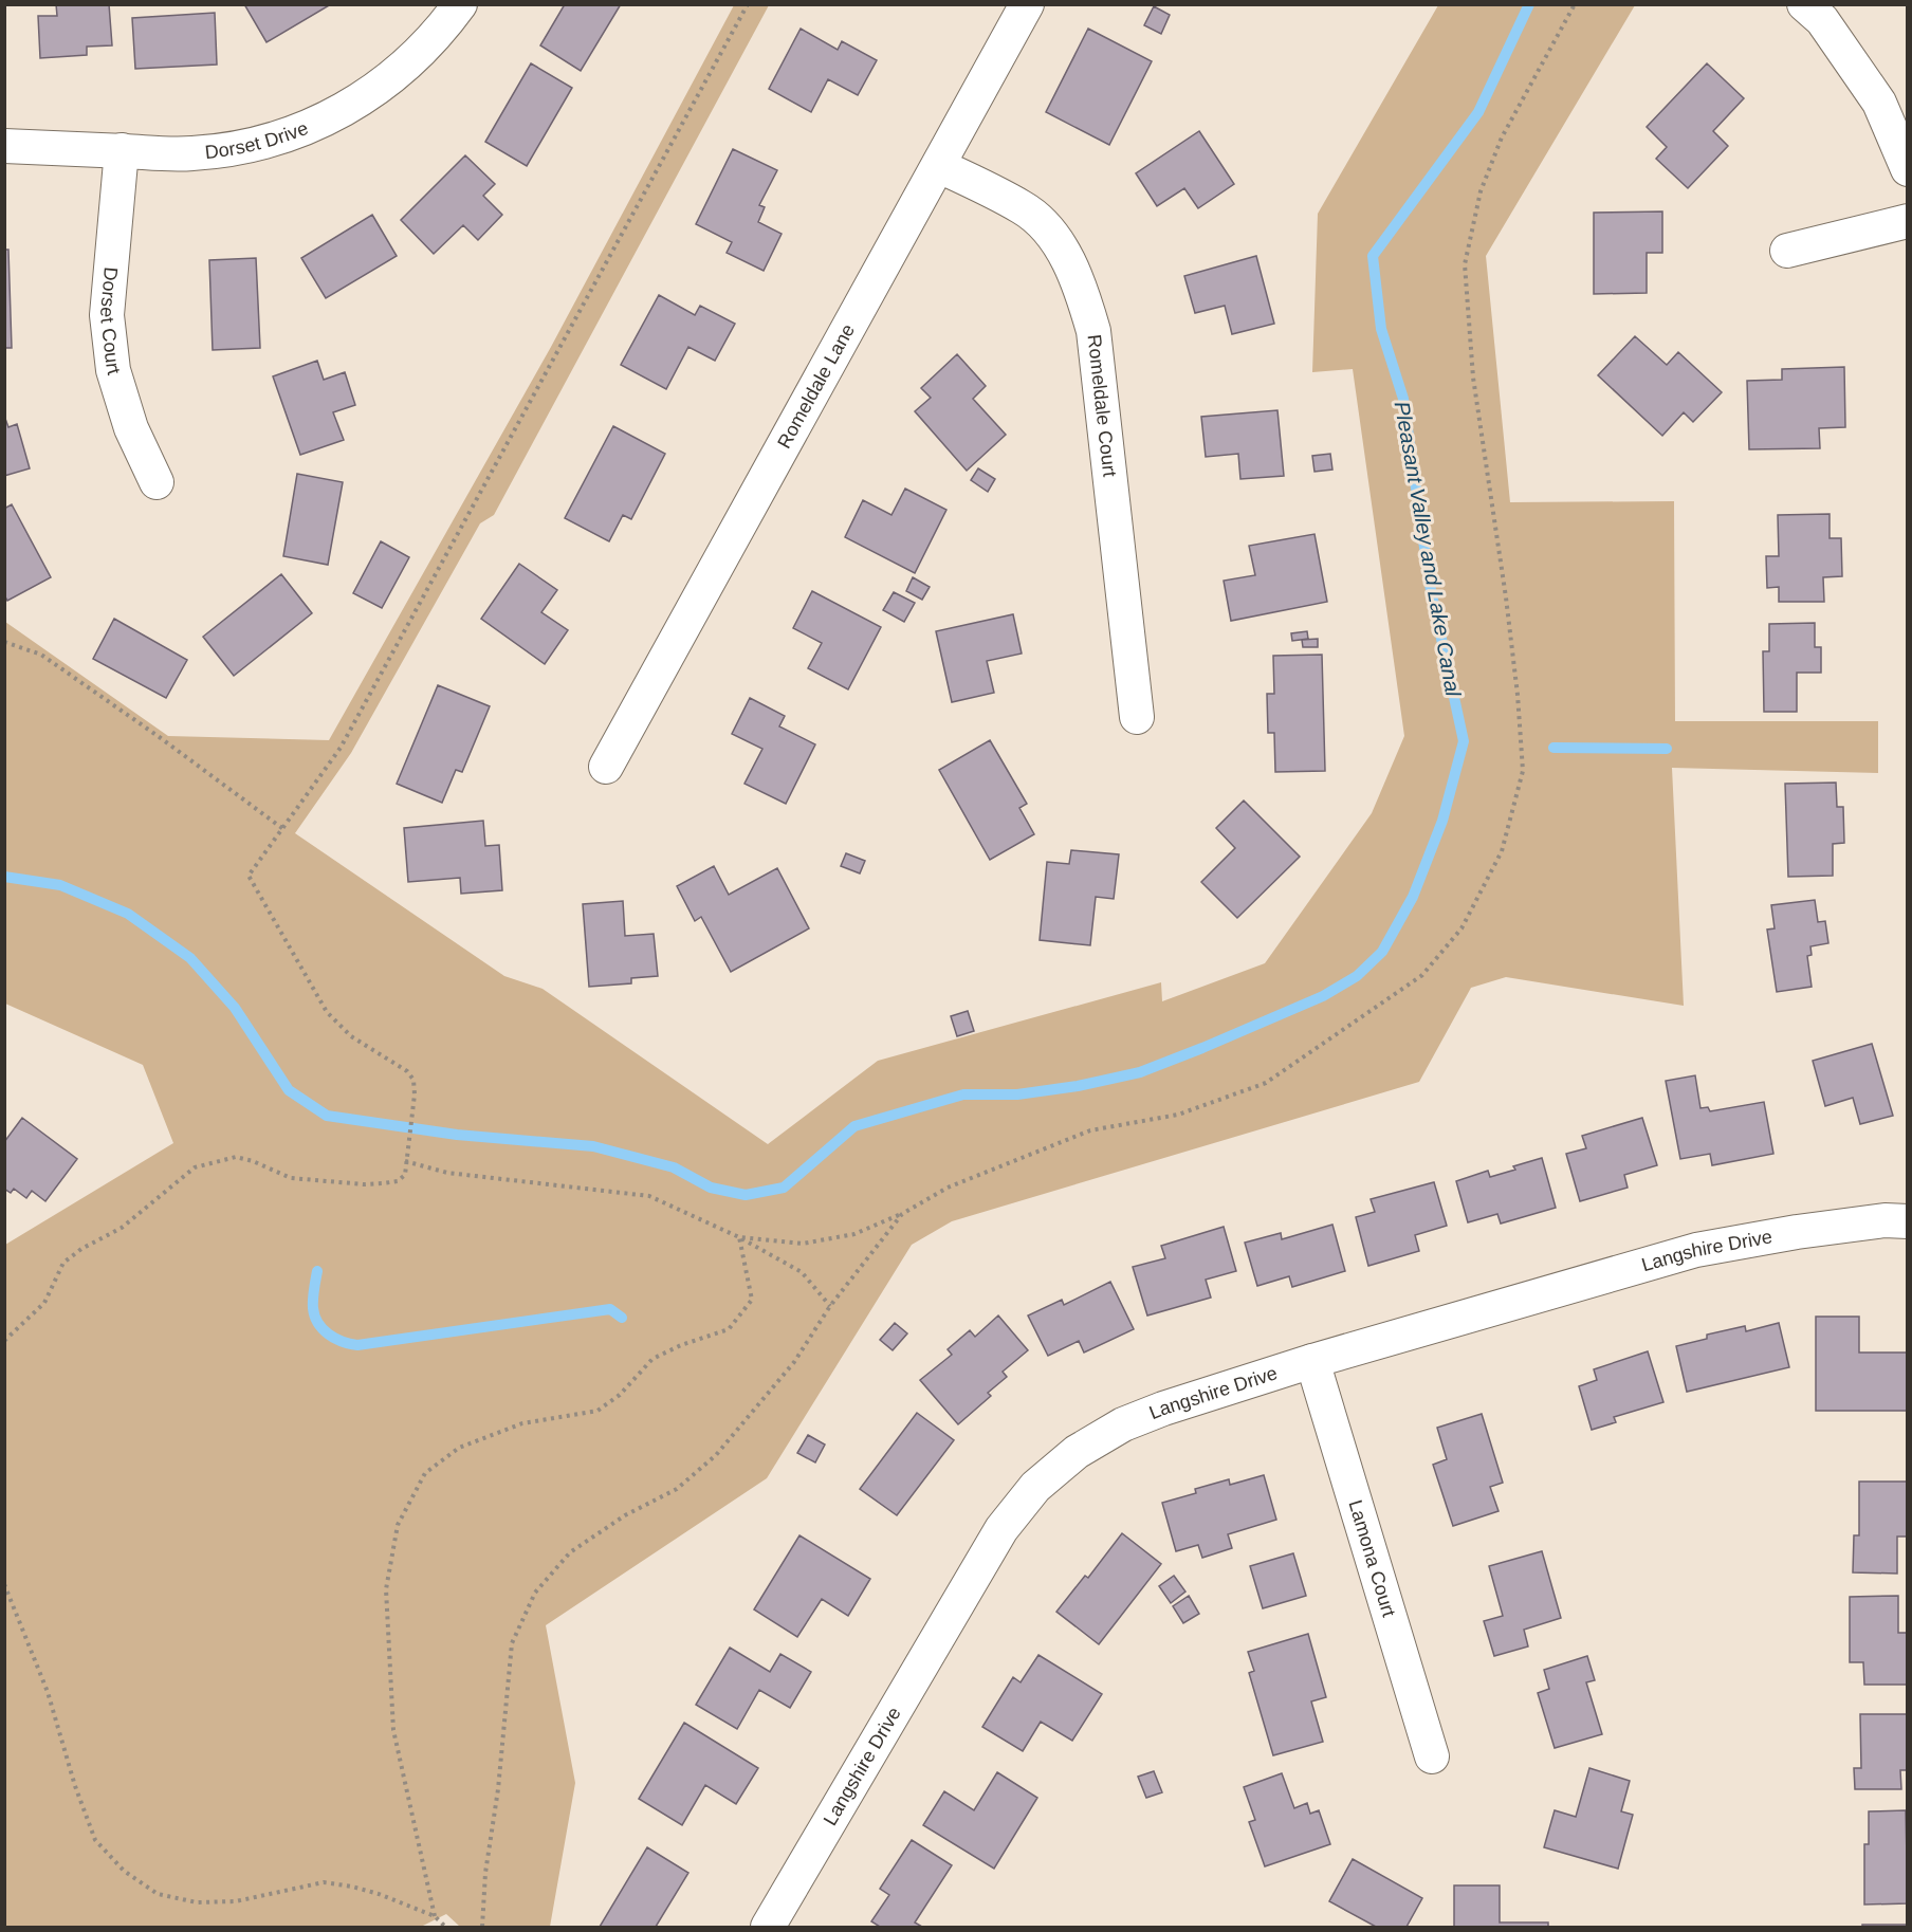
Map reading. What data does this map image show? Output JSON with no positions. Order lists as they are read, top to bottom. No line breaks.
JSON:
{"streets":{"street":["Dorset Drive","Dorset Court","Romeldale Lane","Romeldale Court","Langshire Drive","Lamona Court"]},"crossings":[["Dorset Drive","Dorset Court"],["Romeldale Lane","Romeldale Court"],["Langshire Drive","Lamona Court"]],"water":["Pleasant Valley and Lake Canal"]}
